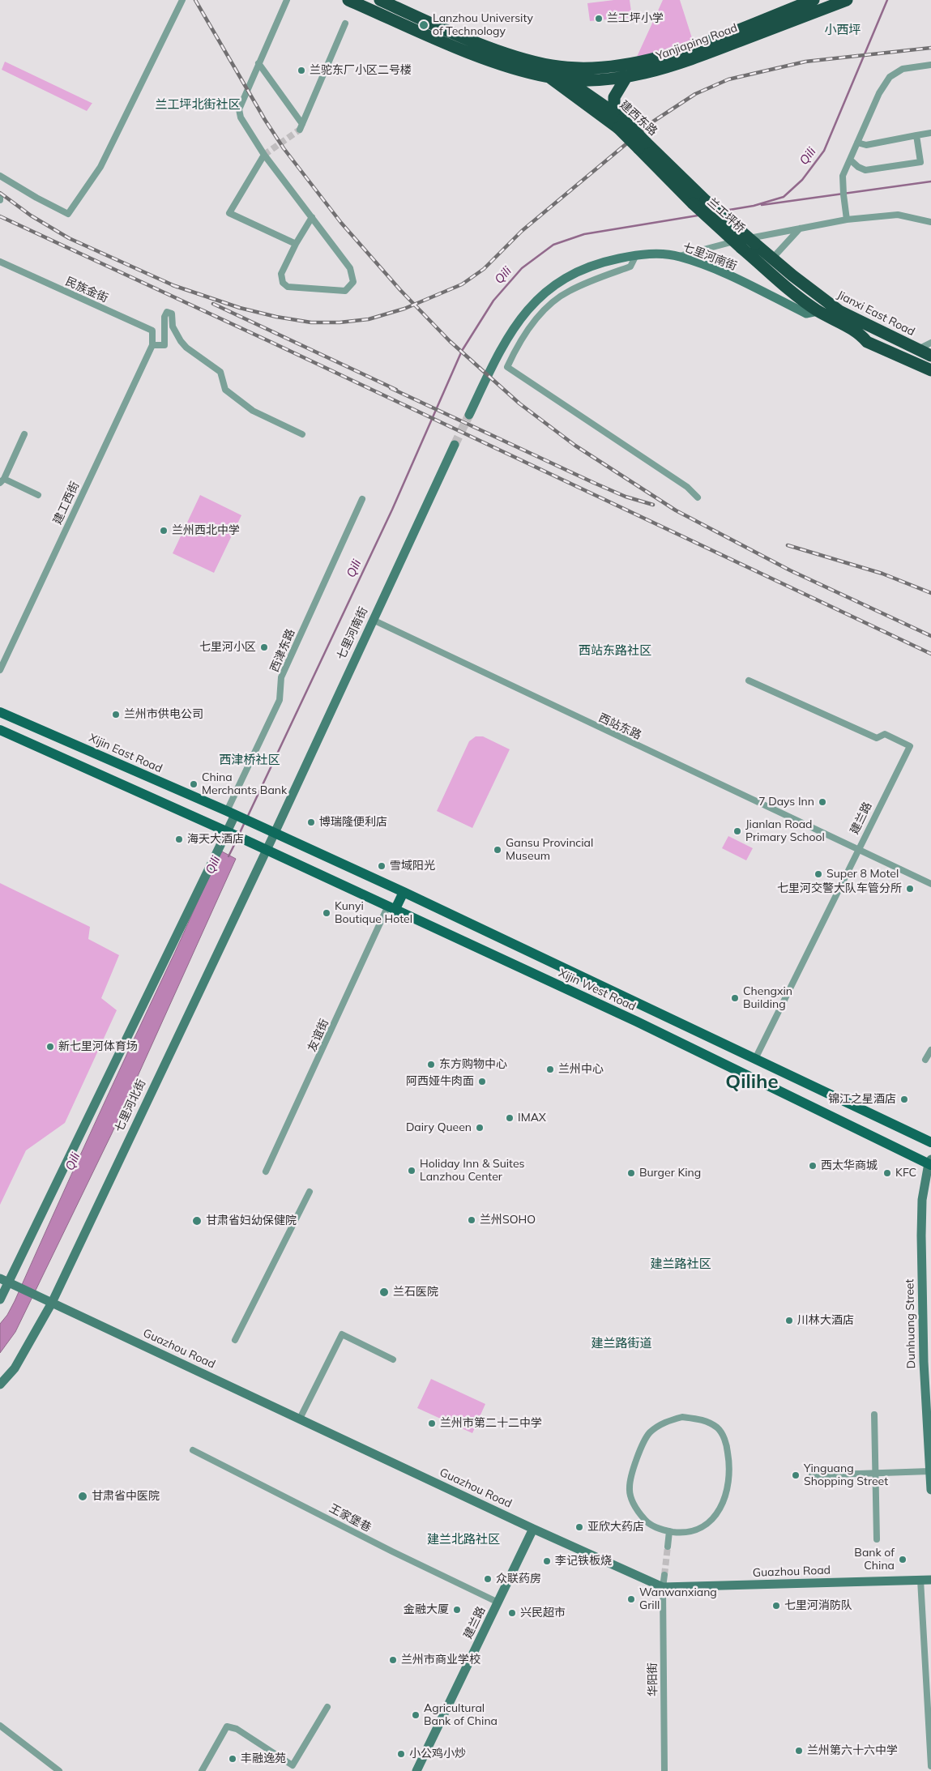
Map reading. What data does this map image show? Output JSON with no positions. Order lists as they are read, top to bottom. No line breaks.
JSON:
{"streets":{"highway":["Yanjiaping Road","建西东路","兰工坪桥","Jianxi East Road"],"main road":["Xijin East Road","Xijin West Road"],"street":["七里河南街","民族金街","建工西街","西津东路","西站东路","建兰路","友谊街","七里河北街","Dunhuang Street","Guazhou Road","王家堡巷","华阳街"]},"crossings":[["Yanjiaping Road","建西东路"],["建西东路","兰工坪桥"],["兰工坪桥","七里河南街"],["兰工坪桥","Jianxi East Road"],["七里河南街","西站东路"],["七里河南街","Xijin West Road"],["七里河南街","七里河北街"],["民族金街","建工西街"],["西津东路","Xijin East Road"],["西站东路","建兰路"],["Xijin East Road","Xijin West Road"],["建兰路","Xijin West Road"],["建兰路","Guazhou Road"],["建兰路","王家堡巷"],["Xijin West Road","友谊街"],["Xijin West Road","七里河北街"],["Xijin West Road","Dunhuang Street"],["七里河北街","Guazhou Road"],["Guazhou Road","华阳街"]],"districts":["小西坪","兰工坪北街社区","西站东路社区","西津桥社区","Qilihe","建兰路社区","建兰路街道","建兰北路社区"],"water":["Qili"],"places":["兰工坪小学","Lanzhou University of Technology","兰驼东厂小区二号楼","兰州西北中学","七里河小区","兰州市供电公司","China Merchants Bank","7 Days Inn","博瑞隆便利店","Jianlan Road Primary School","海天大酒店","Gansu Provincial Museum","雪域阳光","Super 8 Motel","七里河交警大队车管分所","Kunyi Boutique Hotel","Chengxin Building","新七里河体育场","东方购物中心","兰州中心","阿西娅牛肉面","锦江之星酒店","IMAX","Dairy Queen","西太华商城","Holiday Inn & Suites Lanzhou Center","Burger King","KFC","兰州SOHO","甘肃省妇幼保健院","兰石医院","川林大酒店","兰州市第二十二中学","Yinguang Shopping Street","甘肃省中医院","亚欣大药店","Bank of China","李记铁板烧","众联药房","Wanwanxiang Grill","七里河消防队","金融大厦","兴民超市","兰州市商业学校","Agricultural Bank of China","兰州第六十六中学","小公鸡小炒","丰融逸苑"]}
